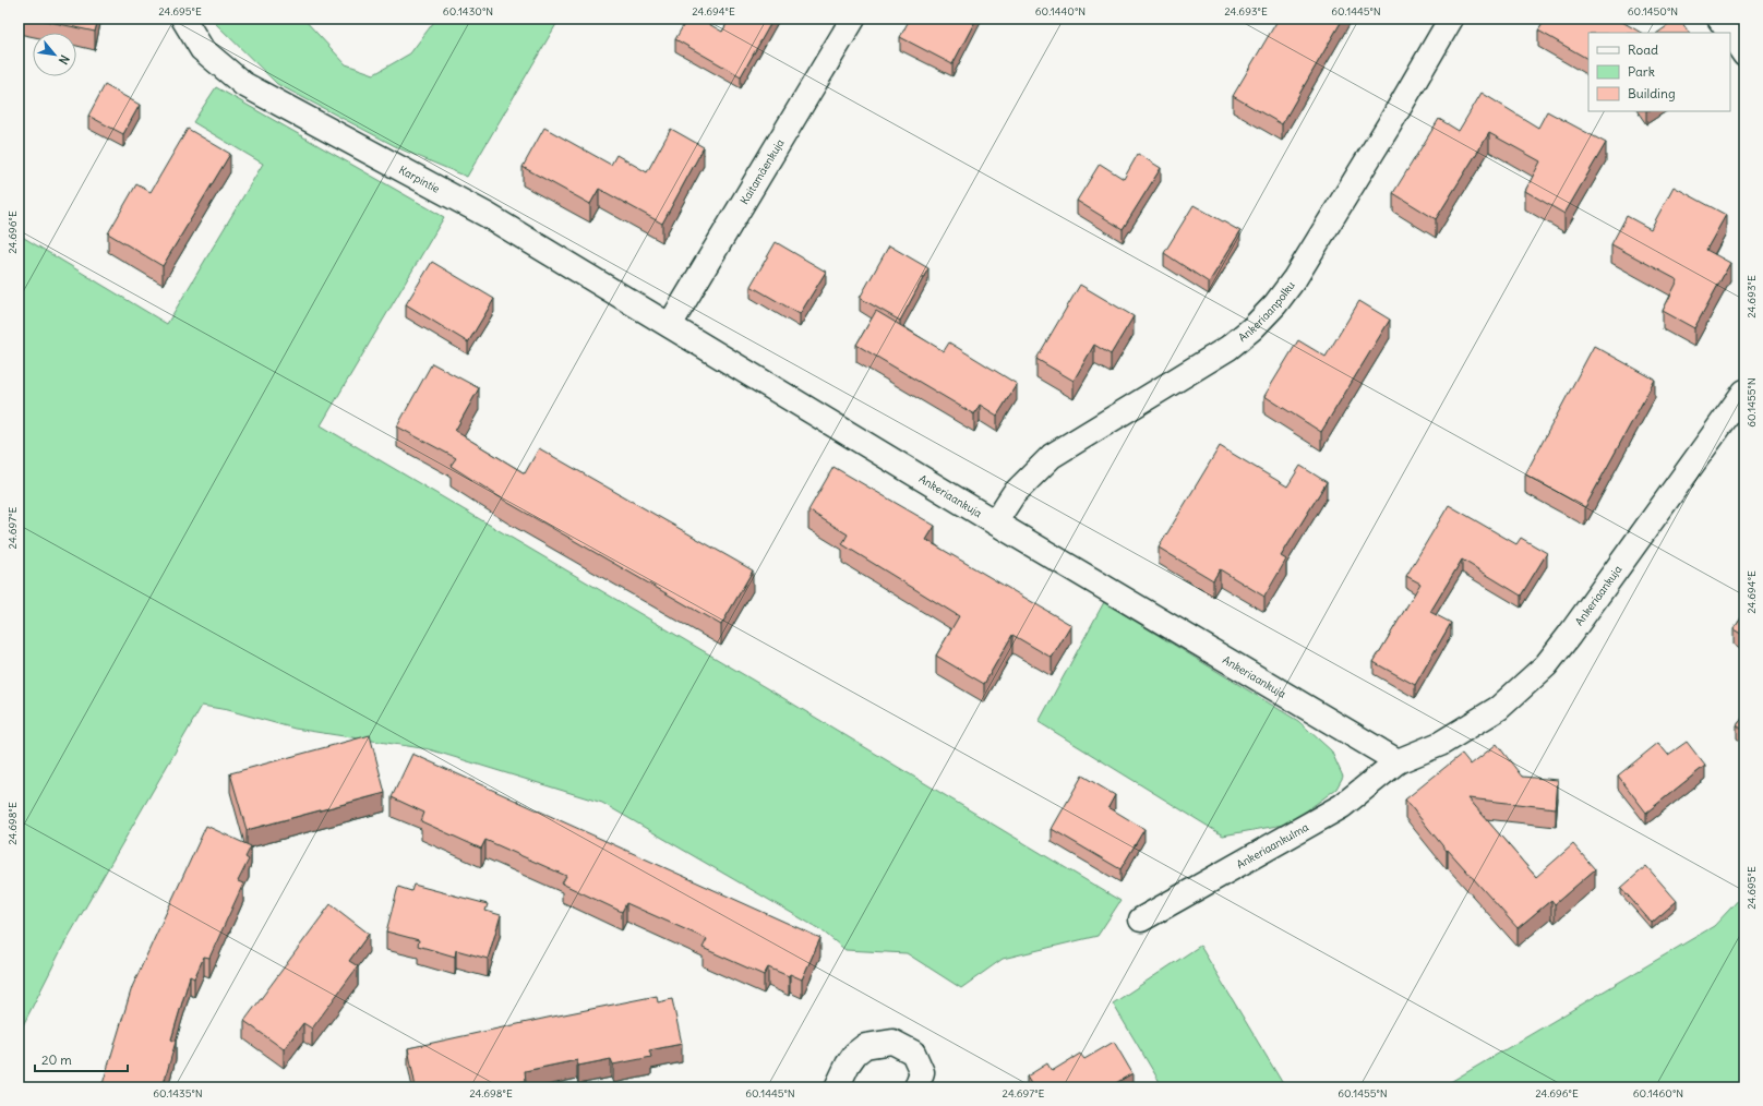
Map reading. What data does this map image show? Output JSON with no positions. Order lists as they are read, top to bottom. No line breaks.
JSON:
{"streets":{"street":["Kaitamäenkuja","Karpintie","Ankeriaanpolku","Ankeriaankuja","Ankeriaankulma"]},"crossings":[["Kaitamäenkuja","Karpintie"],["Kaitamäenkuja","Ankeriaankuja"],["Karpintie","Ankeriaankuja"],["Ankeriaanpolku","Ankeriaankuja"],["Ankeriaankuja","Ankeriaankulma"]],"legend":["Road","Park","Building"],"scale_bar":"20 m","north":"bottom right","coordinates":["24.695°E","60.1430°N","24.694°E","60.1440°N","24.693°E","60.1445°N","60.1450°N","24.696°E","60.1455°N","24.697°E","24.698°E","60.1435°N","60.1460°N"]}
